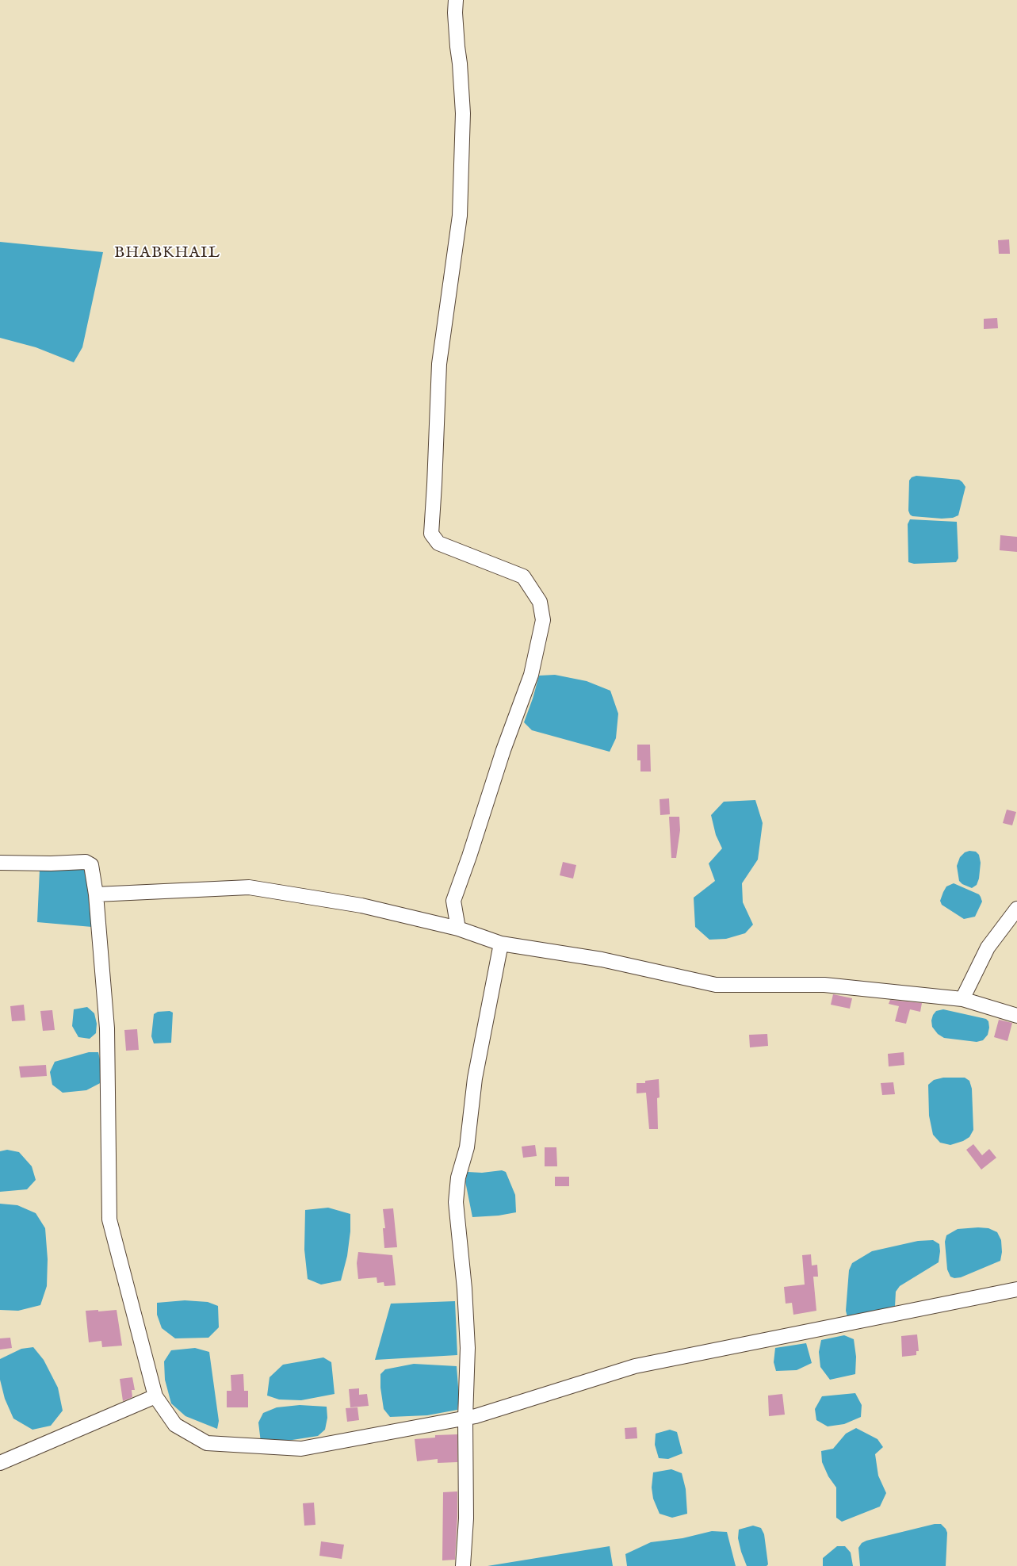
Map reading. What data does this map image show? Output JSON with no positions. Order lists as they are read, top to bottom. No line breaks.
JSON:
{"districts":["BHABKHAIL"]}
